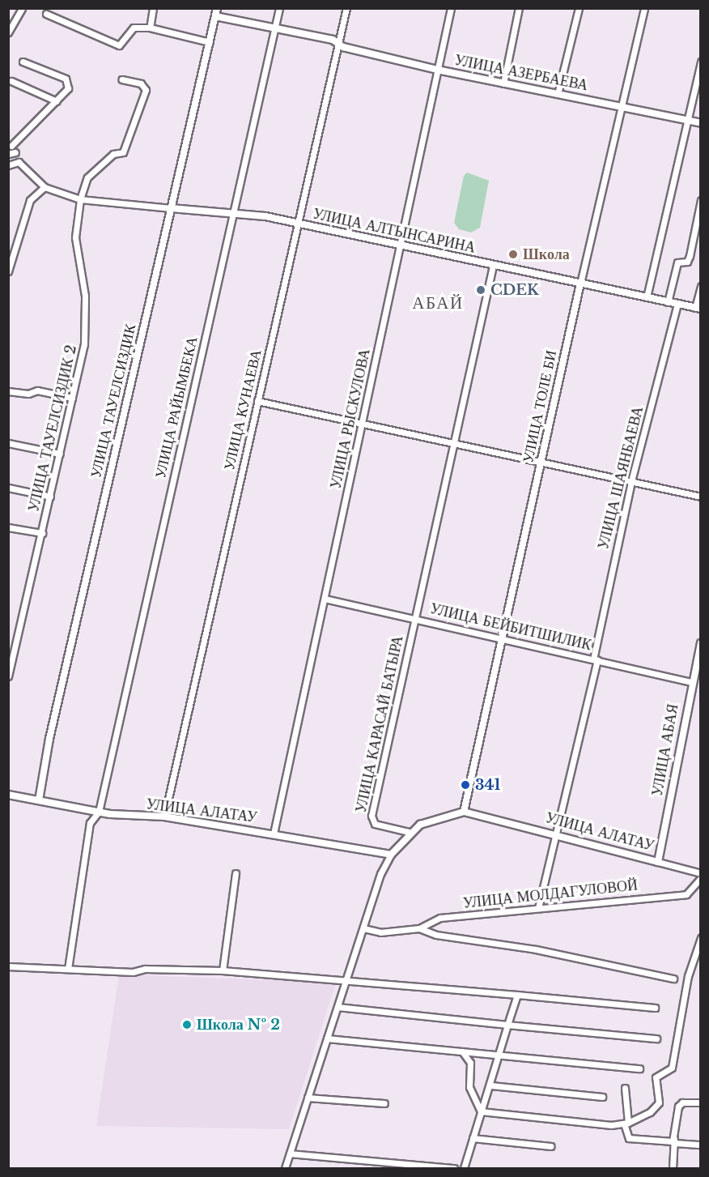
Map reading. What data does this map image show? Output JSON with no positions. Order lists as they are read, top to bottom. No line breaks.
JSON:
{"streets":{"street":["УЛИЦА АЗЕРБАЕВА","УЛИЦА АЛТЫНСАРИНА","УЛИЦА ТАУЕЛСИЗДИК","УЛИЦА ТОЛЕ БИ","УЛИЦА РАЙЫМБЕКА","УЛИЦА КУНАЕВА","УЛИЦА РЫСКУЛОВА","УЛИЦА ТАУЕЛСИЗДИК 2","УЛИЦА ШАЯНБАЕВА","УЛИЦА БЕЙБИТШИЛИК","УЛИЦА КАРАСАЙ БАТЫРА","УЛИЦА АБАЯ","УЛИЦА АЛАТАУ","УЛИЦА МОЛДАГУЛОВОЙ"]},"crossings":[["УЛИЦА АЗЕРБАЕВА","УЛИЦА ТАУЕЛСИЗДИК"],["УЛИЦА АЗЕРБАЕВА","УЛИЦА ТОЛЕ БИ"],["УЛИЦА АЗЕРБАЕВА","УЛИЦА РАЙЫМБЕКА"],["УЛИЦА АЗЕРБАЕВА","УЛИЦА КУНАЕВА"],["УЛИЦА АЗЕРБАЕВА","УЛИЦА РЫСКУЛОВА"],["УЛИЦА АЛТЫНСАРИНА","УЛИЦА ТАУЕЛСИЗДИК"],["УЛИЦА АЛТЫНСАРИНА","УЛИЦА ТОЛЕ БИ"],["УЛИЦА АЛТЫНСАРИНА","УЛИЦА РАЙЫМБЕКА"],["УЛИЦА АЛТЫНСАРИНА","УЛИЦА КУНАЕВА"],["УЛИЦА АЛТЫНСАРИНА","УЛИЦА РЫСКУЛОВА"],["УЛИЦА АЛТЫНСАРИНА","УЛИЦА ТАУЕЛСИЗДИК 2"],["УЛИЦА АЛТЫНСАРИНА","УЛИЦА ШАЯНБАЕВА"],["УЛИЦА АЛТЫНСАРИНА","УЛИЦА КАРАСАЙ БАТЫРА"],["УЛИЦА ТАУЕЛСИЗДИК","УЛИЦА АЛАТАУ"],["УЛИЦА ТОЛЕ БИ","УЛИЦА БЕЙБИТШИЛИК"],["УЛИЦА ТОЛЕ БИ","УЛИЦА АЛАТАУ"],["УЛИЦА РАЙЫМБЕКА","УЛИЦА АЛАТАУ"],["УЛИЦА КУНАЕВА","УЛИЦА АЛАТАУ"],["УЛИЦА РЫСКУЛОВА","УЛИЦА БЕЙБИТШИЛИК"],["УЛИЦА РЫСКУЛОВА","УЛИЦА АЛАТАУ"],["УЛИЦА ШАЯНБАЕВА","УЛИЦА БЕЙБИТШИЛИК"],["УЛИЦА ШАЯНБАЕВА","УЛИЦА АЛАТАУ"],["УЛИЦА ШАЯНБАЕВА","УЛИЦА МОЛДАГУЛОВОЙ"],["УЛИЦА БЕЙБИТШИЛИК","УЛИЦА КАРАСАЙ БАТЫРА"],["УЛИЦА БЕЙБИТШИЛИК","УЛИЦА АБАЯ"],["УЛИЦА КАРАСАЙ БАТЫРА","УЛИЦА АЛАТАУ"],["УЛИЦА АБАЯ","УЛИЦА АЛАТАУ"]],"districts":["АБАЙ"],"places":["Школа","CDEK","341","Школа № 2"]}
